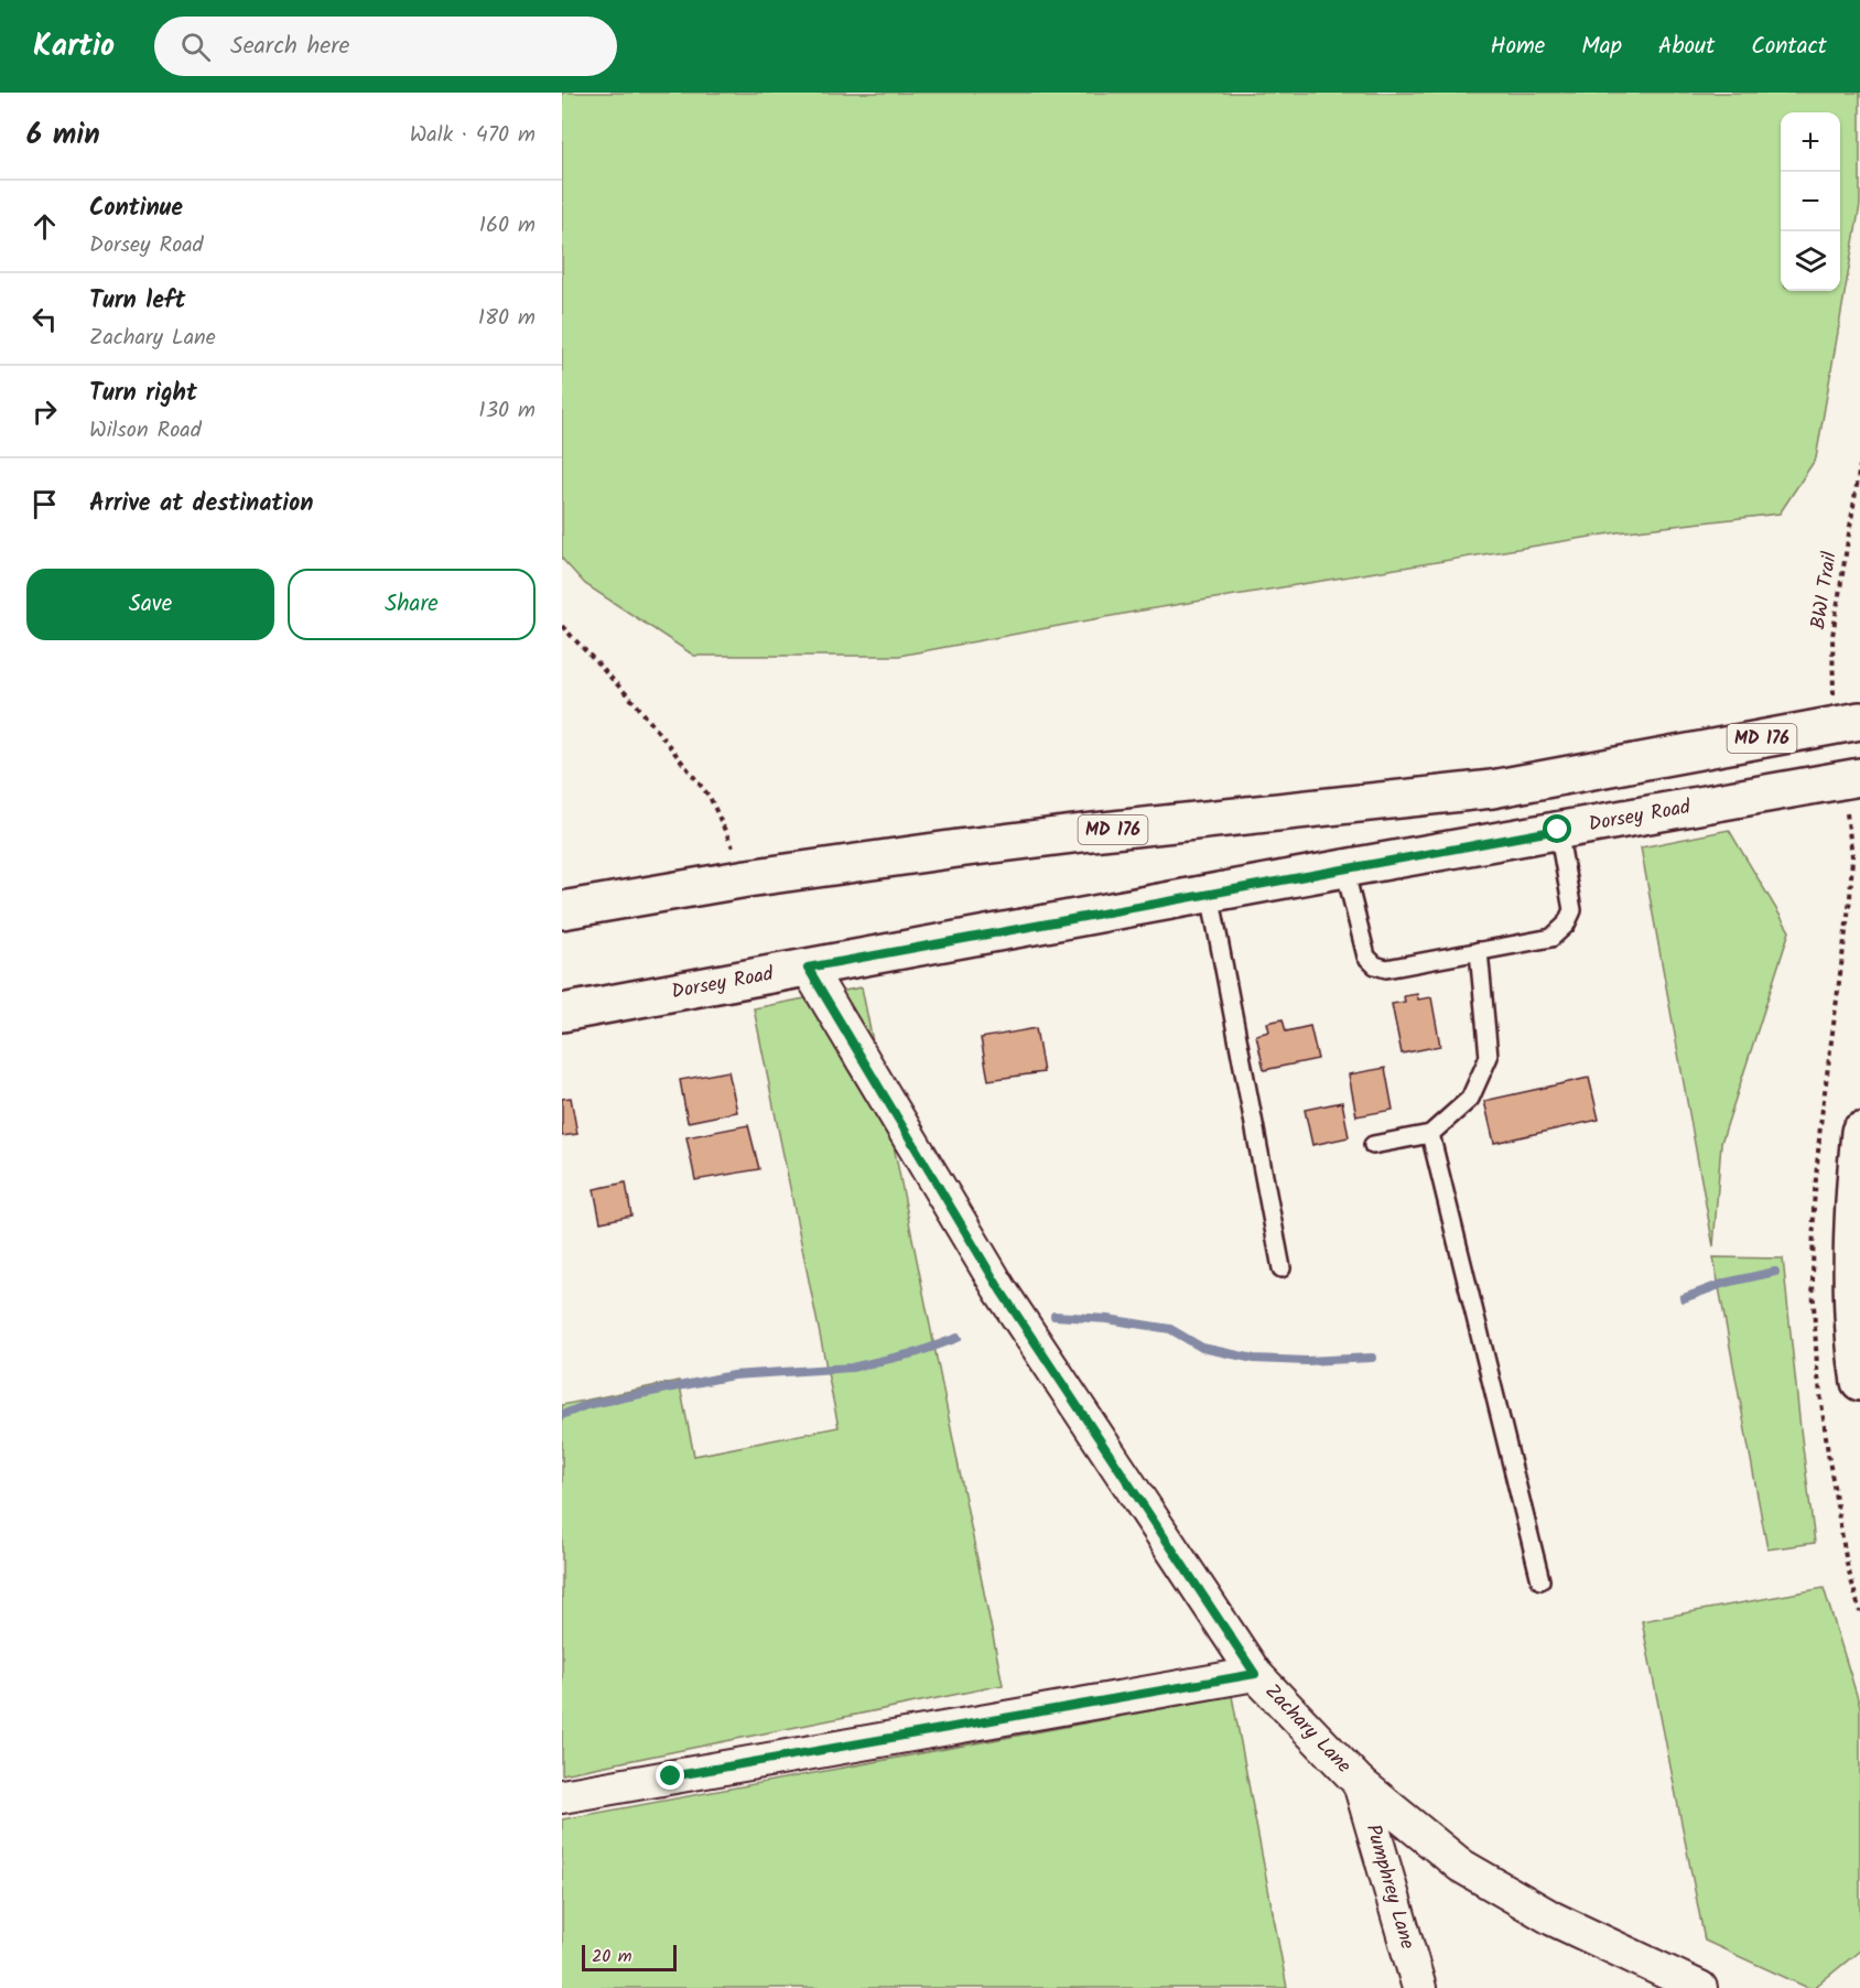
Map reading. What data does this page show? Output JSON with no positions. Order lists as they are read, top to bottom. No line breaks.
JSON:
{"streets":{"main road":["MD 176","Dorsey Road"],"street":["Zachary Lane","Pumphrey Lane"],"path":["BWI Trail"]},"crossings":[["Dorsey Road","Zachary Lane"],["Zachary Lane","Pumphrey Lane"]],"scale_bar":"20 m","page":{"header":"Kartio","search":"Search here","nav":["Home","Map","About","Contact"],"heading":["6 min","Walk · 470 m"],"map_buttons":["+","−"],"list":[["Continue","Dorsey Road","160 m"],["Turn left","Zachary Lane","180 m"],["Turn right","Wilson Road","130 m"],"Arrive at destination"],"buttons":["Save","Share"],"scale":"20 m"}}
